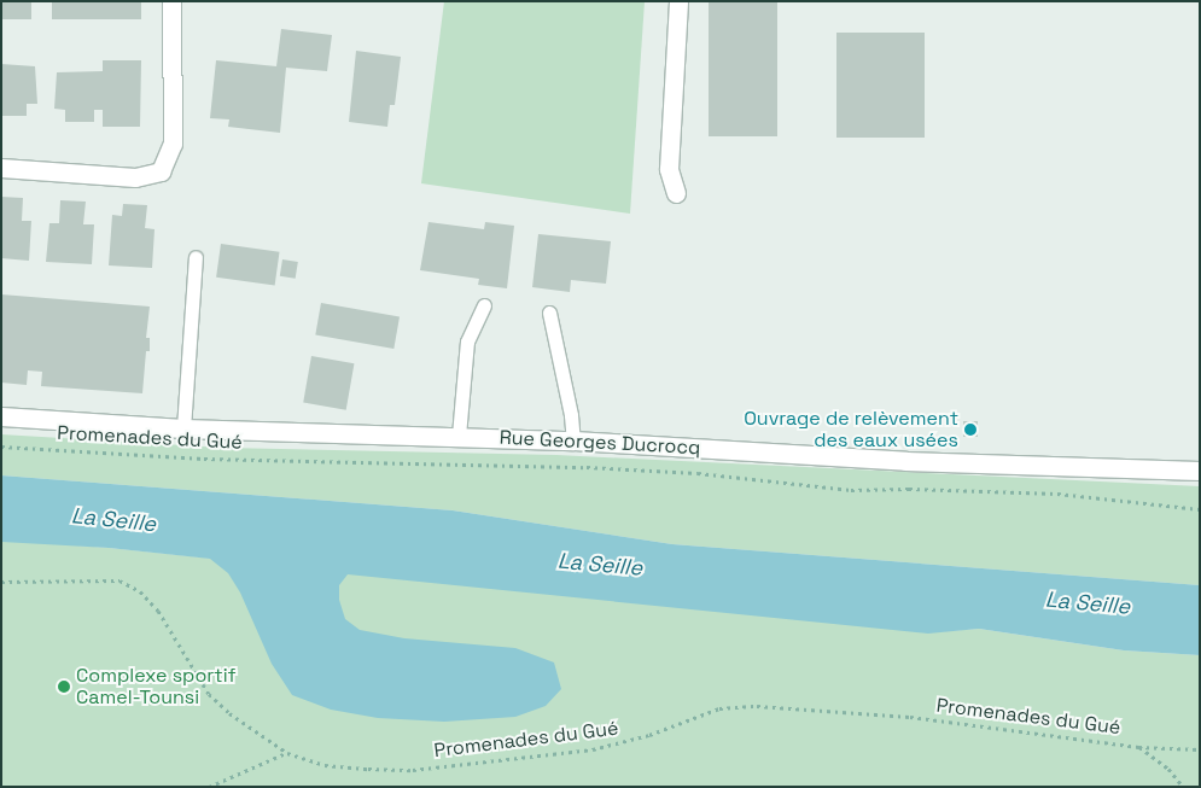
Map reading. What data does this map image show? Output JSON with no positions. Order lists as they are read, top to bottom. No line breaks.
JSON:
{"streets":{"street":["Rue Georges Ducrocq"],"path":["Promenades du Gué"]},"water":["La Seille"],"places":["Ouvrage de relèvement des eaux usées","Complexe sportif Camel-Tounsi"]}
